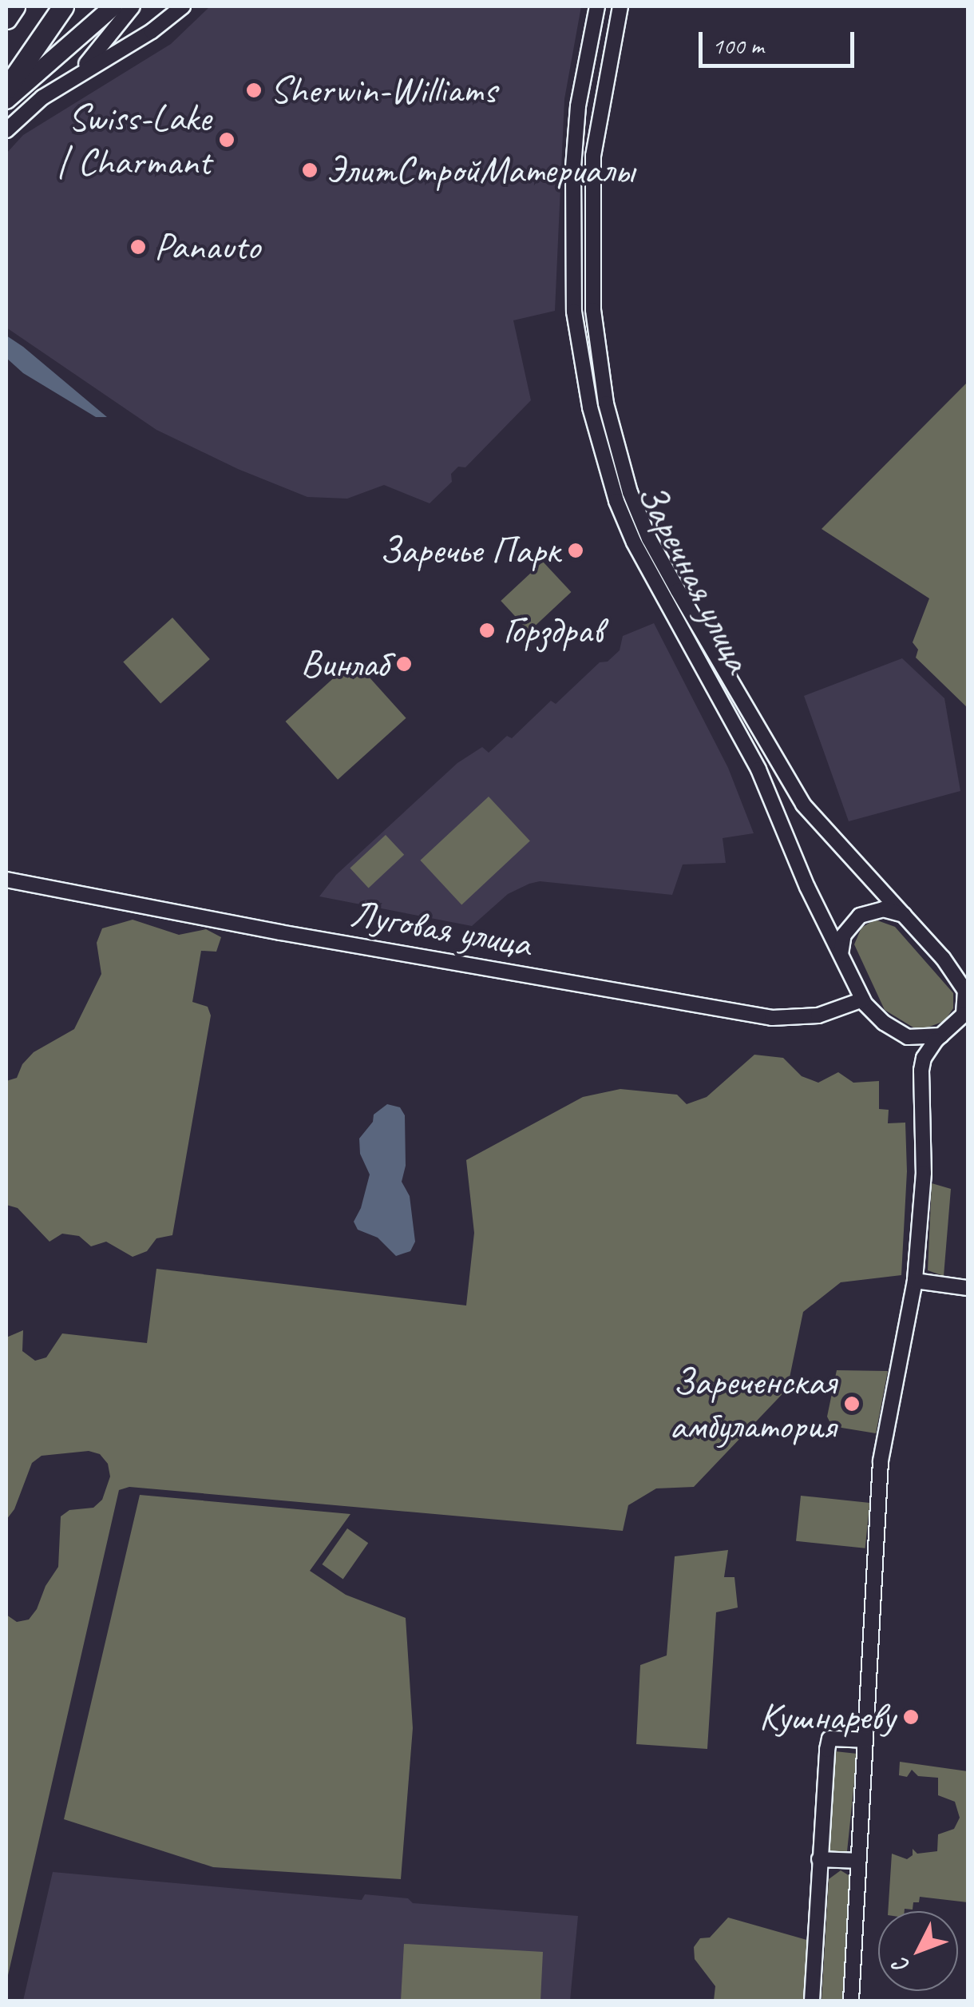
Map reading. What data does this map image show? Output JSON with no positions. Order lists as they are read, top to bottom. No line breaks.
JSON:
{"streets":{"street":["Заречная улица","Луговая улица"]},"crossings":[["Заречная улица","Луговая улица"]],"places":["Sherwin-Williams","Swiss-Lake | Charmant","ЭлитСтройМатериалы","Panauto","Заречье Парк","Горздрав","Винлаб","Зареченская амбулатория","Кушнареву"],"scale_bar":"100 m","north":"bottom left"}
